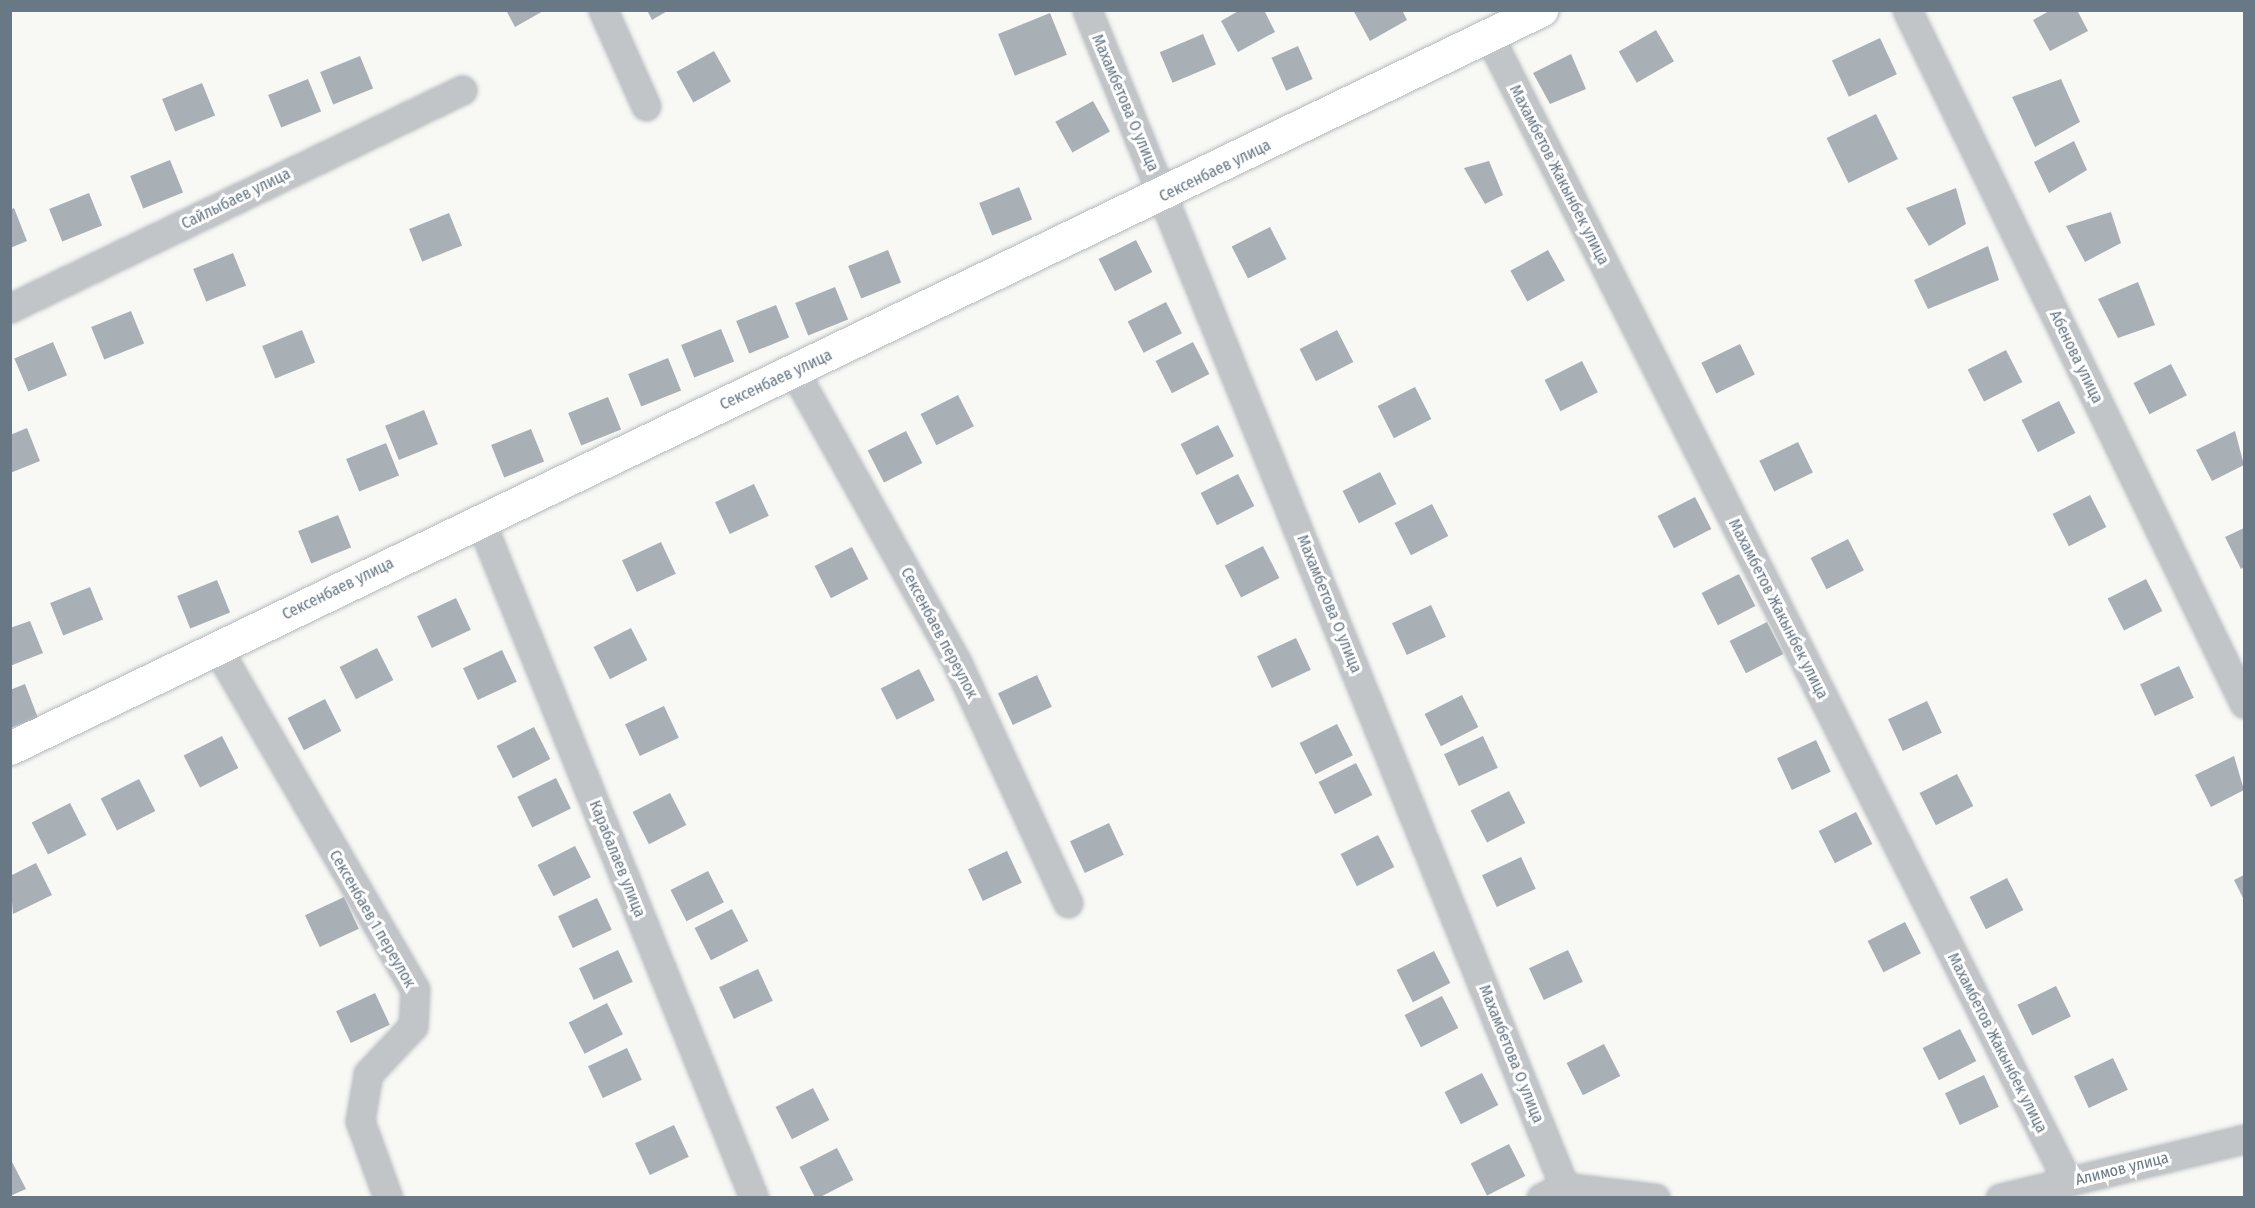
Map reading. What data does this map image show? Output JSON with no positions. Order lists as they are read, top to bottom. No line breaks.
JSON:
{"streets":{"street":["Махамбетова О улица","Сексенбаев улица","Махамбетов Жакынбек улица","Сайлыбаев улица","Абенова улица","Сексенбаев переулок","Карабалаев улица","Сексенбаев 1 переулок","Алимов улица"]},"crossings":[["Махамбетова О улица","Сексенбаев улица"],["Сексенбаев улица","Махамбетов Жакынбек улица"],["Сексенбаев улица","Сексенбаев переулок"],["Сексенбаев улица","Карабалаев улица"],["Сексенбаев улица","Сексенбаев 1 переулок"],["Махамбетов Жакынбек улица","Алимов улица"]]}
